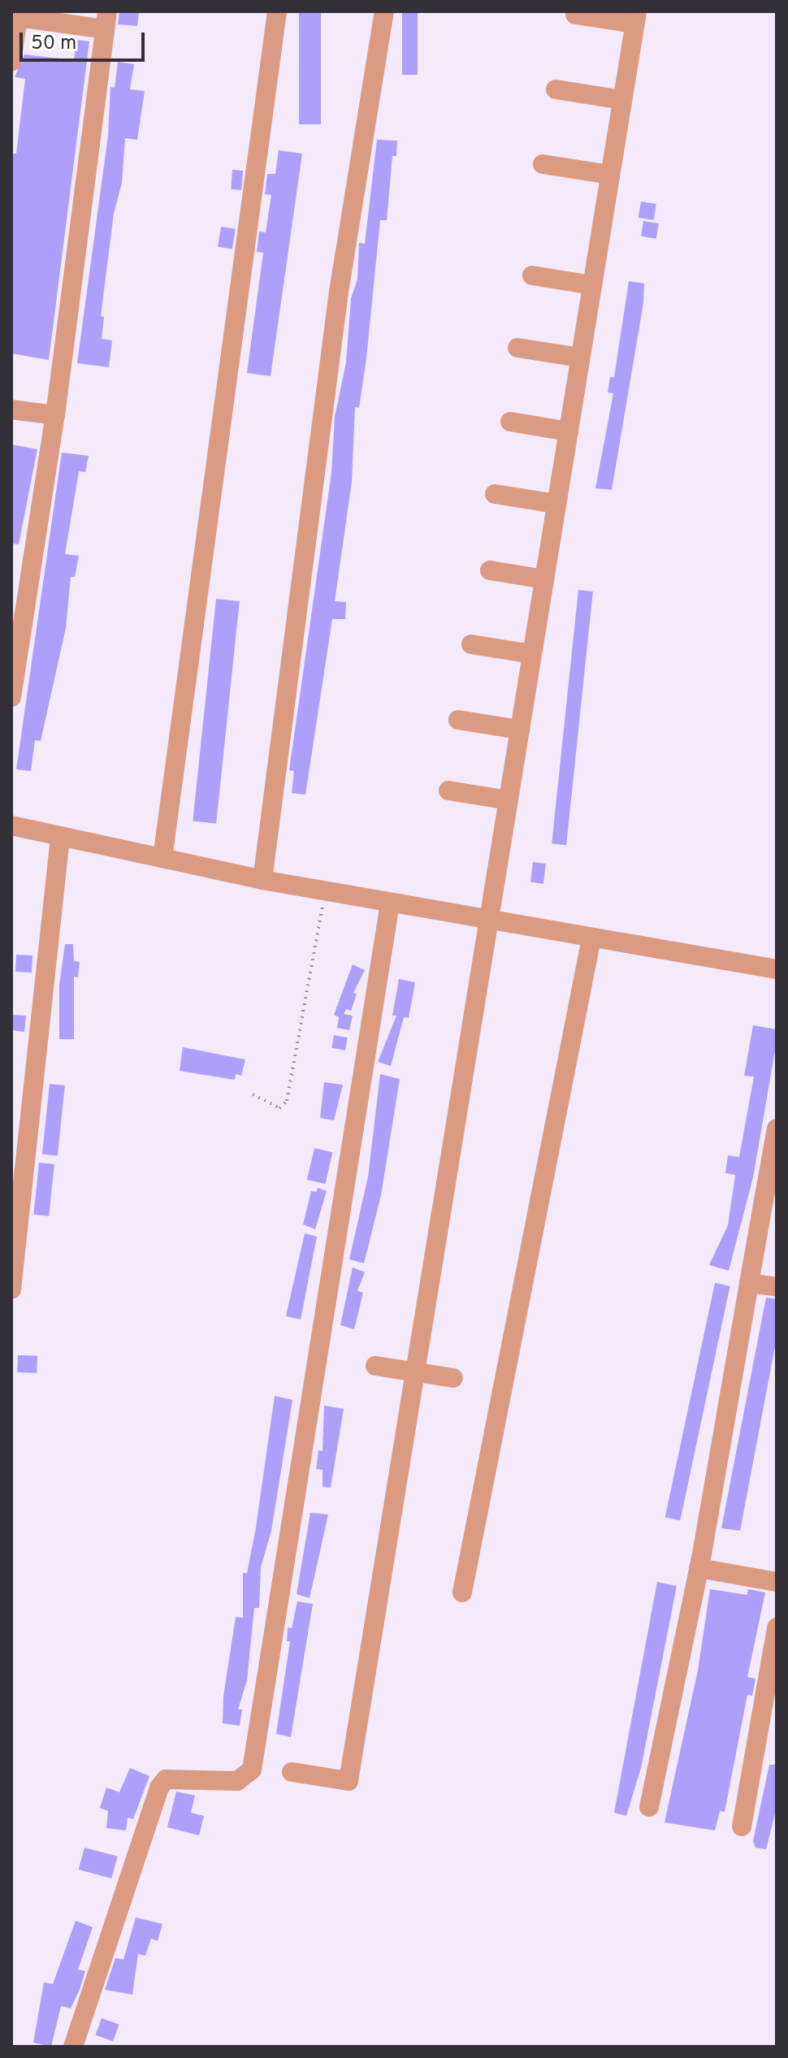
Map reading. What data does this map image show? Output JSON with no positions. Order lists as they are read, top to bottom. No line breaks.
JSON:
{"scale_bar":"50 m"}
